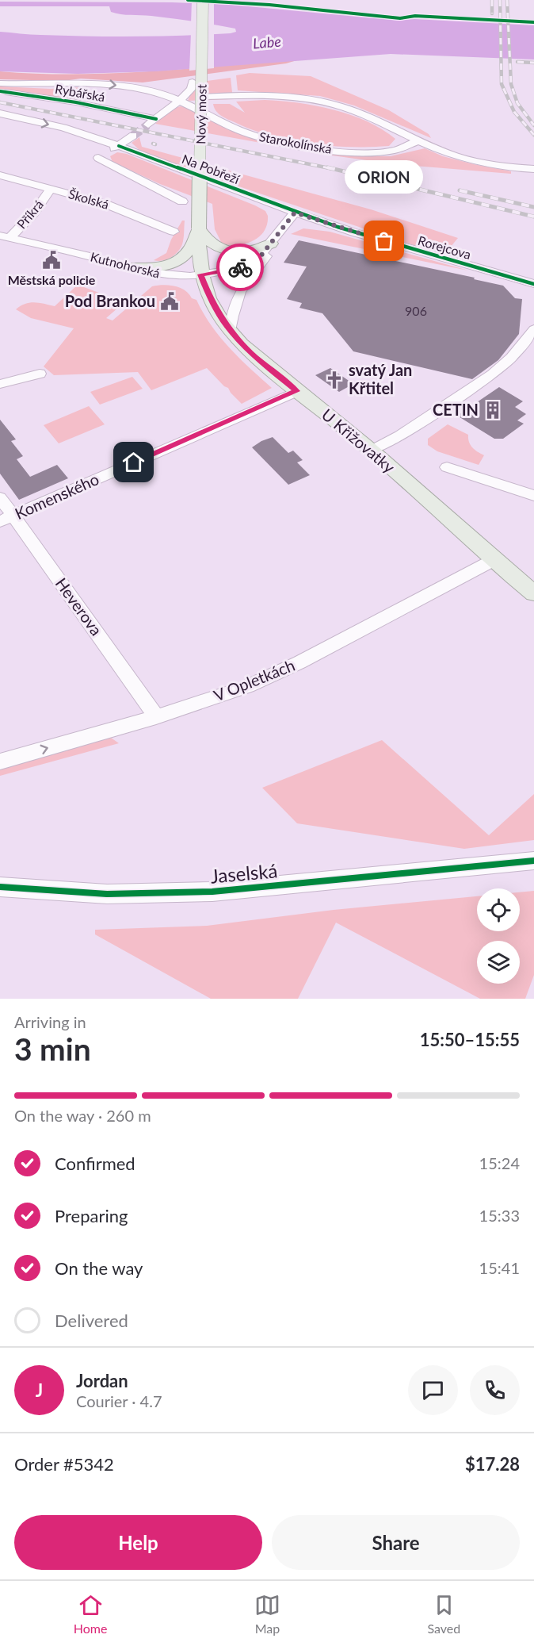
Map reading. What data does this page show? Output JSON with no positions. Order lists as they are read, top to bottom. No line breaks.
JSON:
{"streets":{"main road":["Nový most","U Křižovatky"],"street":["Rybářská","Starokolínská","Na Pobřeží","Školská","Příkrá","Rorejcova","Kutnohorská","Komenského","Heverova","V Opletkách","Jaselská"]},"crossings":[["Nový most","Kutnohorská"],["Nový most","U Křižovatky"],["Na Pobřeží","Rorejcova"],["Školská","Příkrá"],["Příkrá","Kutnohorská"],["Kutnohorská","U Křižovatky"],["U Křižovatky","Komenského"],["U Křižovatky","V Opletkách"],["Komenského","Heverova"],["Heverova","V Opletkách"]],"one_way":["Starokolínská","Na Pobřeží"],"water":["Labe"],"places":{"other":["ORION"],"public building":["Městská policie","Pod Brankou"],"church":["svatý Jan Křtitel"],"building":["CETIN"]},"house_numbers":["906"],"page":{"bubble":"ORION","heading":["3 min","Arriving in","15:50–15:55"],"panel":["Jordan","Courier · 4.7","Order #5342","$17.28"],"bar":"On the way · 260 m","list":[["Confirmed","15:24"],["Preparing","15:33"],["On the way","15:41"],"Delivered"],"round":"J","buttons":["Help","Share"],"tabs":["Home","Map","Saved"]}}
